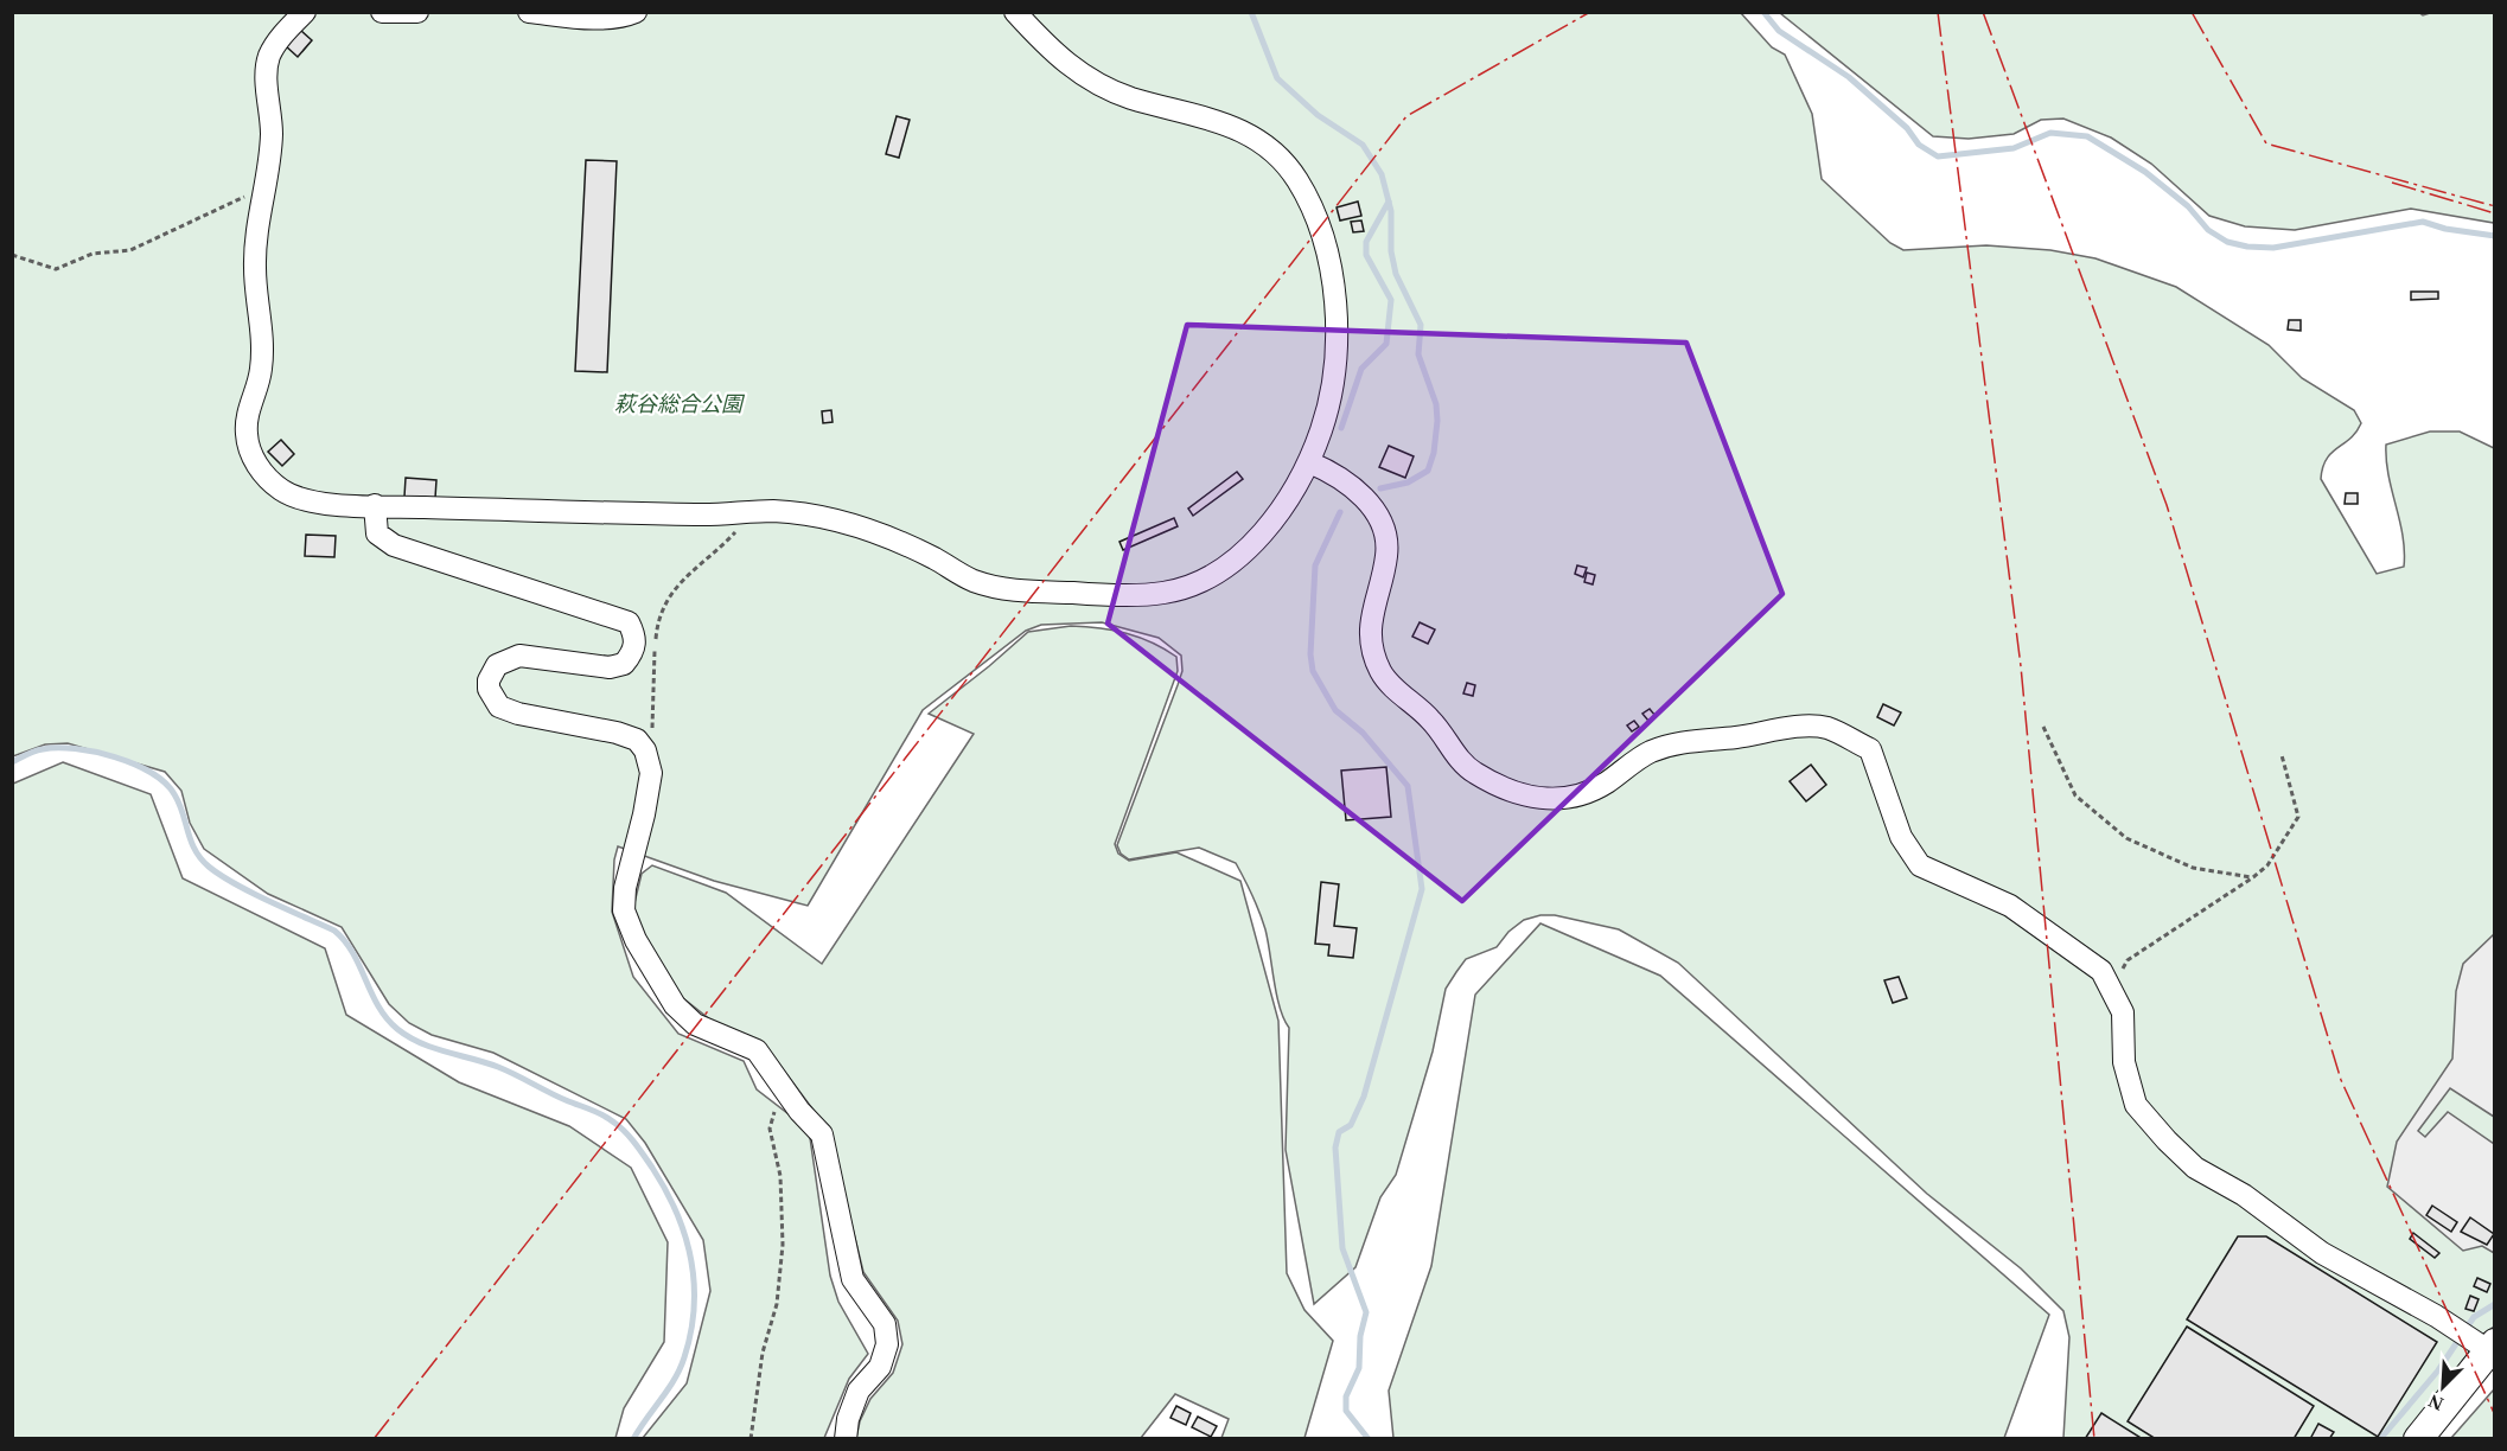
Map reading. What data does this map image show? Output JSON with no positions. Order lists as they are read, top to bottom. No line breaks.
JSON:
{"parks":["萩谷総合公園"],"north":"bottom left"}
